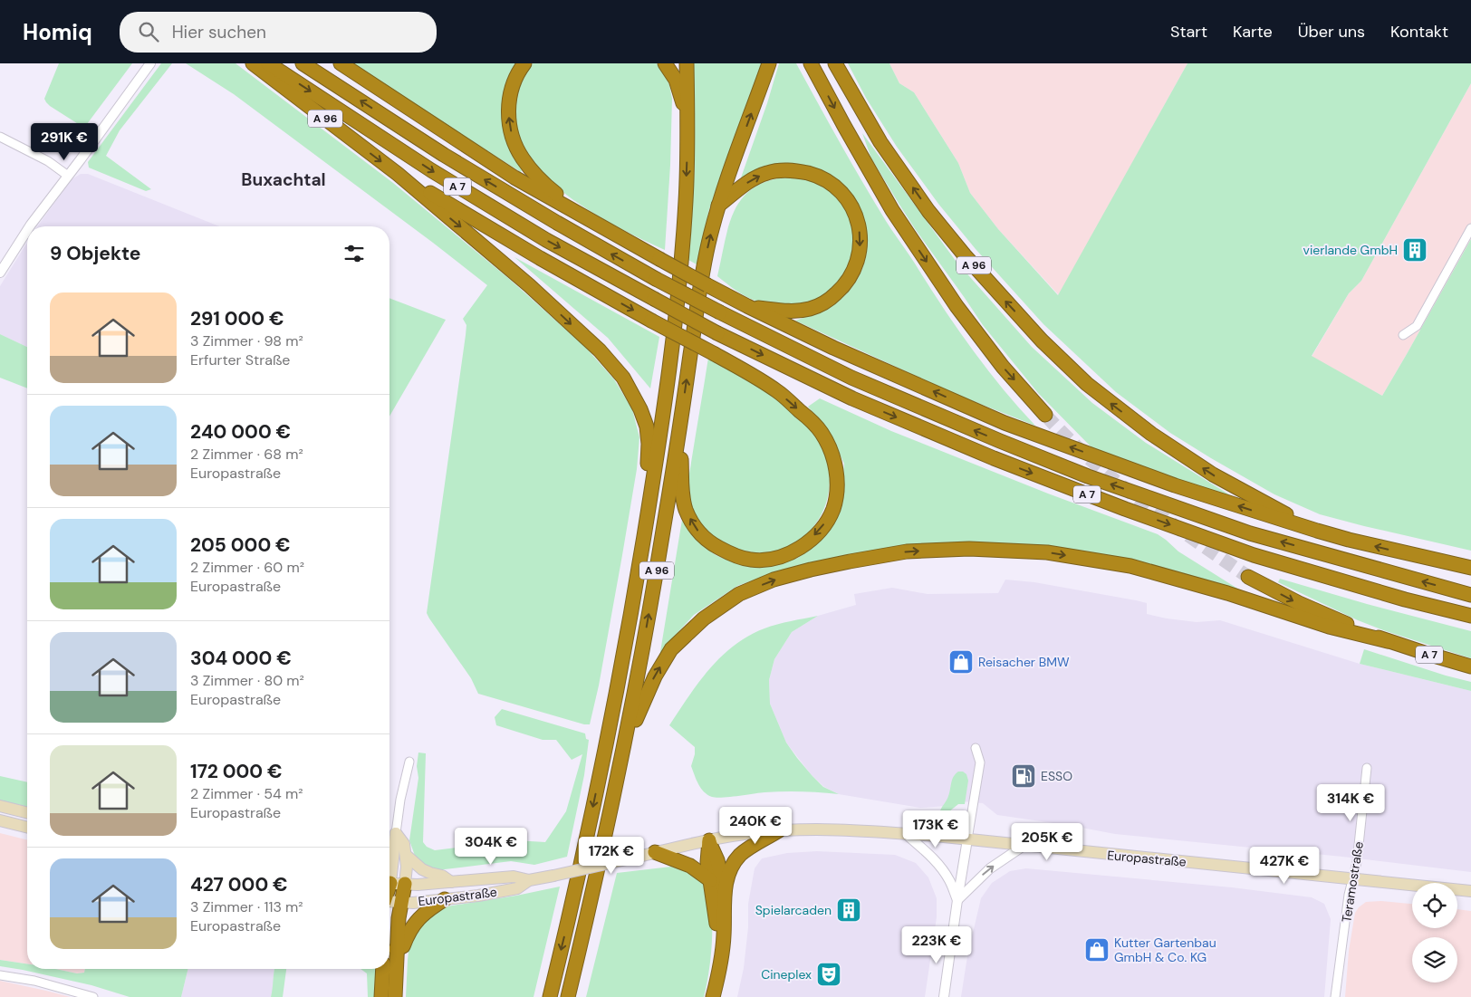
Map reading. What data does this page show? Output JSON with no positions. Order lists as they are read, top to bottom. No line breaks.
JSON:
{"streets":{"highway":["A 96","A 7"],"main road":["Europastraße"],"street":["Teramostraße"]},"crossings":[["A 96","A 7"],["Europastraße","Teramostraße"]],"districts":["Buxachtal"],"places":{"building":["vierlande GmbH","Spielarcaden"],"shop":["Reisacher BMW","Kutter Gartenbau GmbH & Co. KG"],"fuel station":["ESSO"],"theatre":["Cineplex"]},"page":{"header":"Homiq","search":"Hier suchen","nav":["Start","Karte","Über uns","Kontakt"],"price":["291K €","314K €","240K €","173K €","205K €","304K €","172K €","427K €","223K €"],"heading":"9 Objekte","list":[{"name":"291 000 €","note":"3 Zimmer · 98 m² · Erfurter Straße"},{"name":"240 000 €","note":"2 Zimmer · 68 m² · Europastraße"},{"name":"205 000 €","note":"2 Zimmer · 60 m² · Europastraße"},{"name":"304 000 €","note":"3 Zimmer · 80 m² · Europastraße"},{"name":"172 000 €","note":"2 Zimmer · 54 m² · Europastraße"},{"name":"427 000 €","note":"3 Zimmer · 113 m² · Europastraße"}]}}
